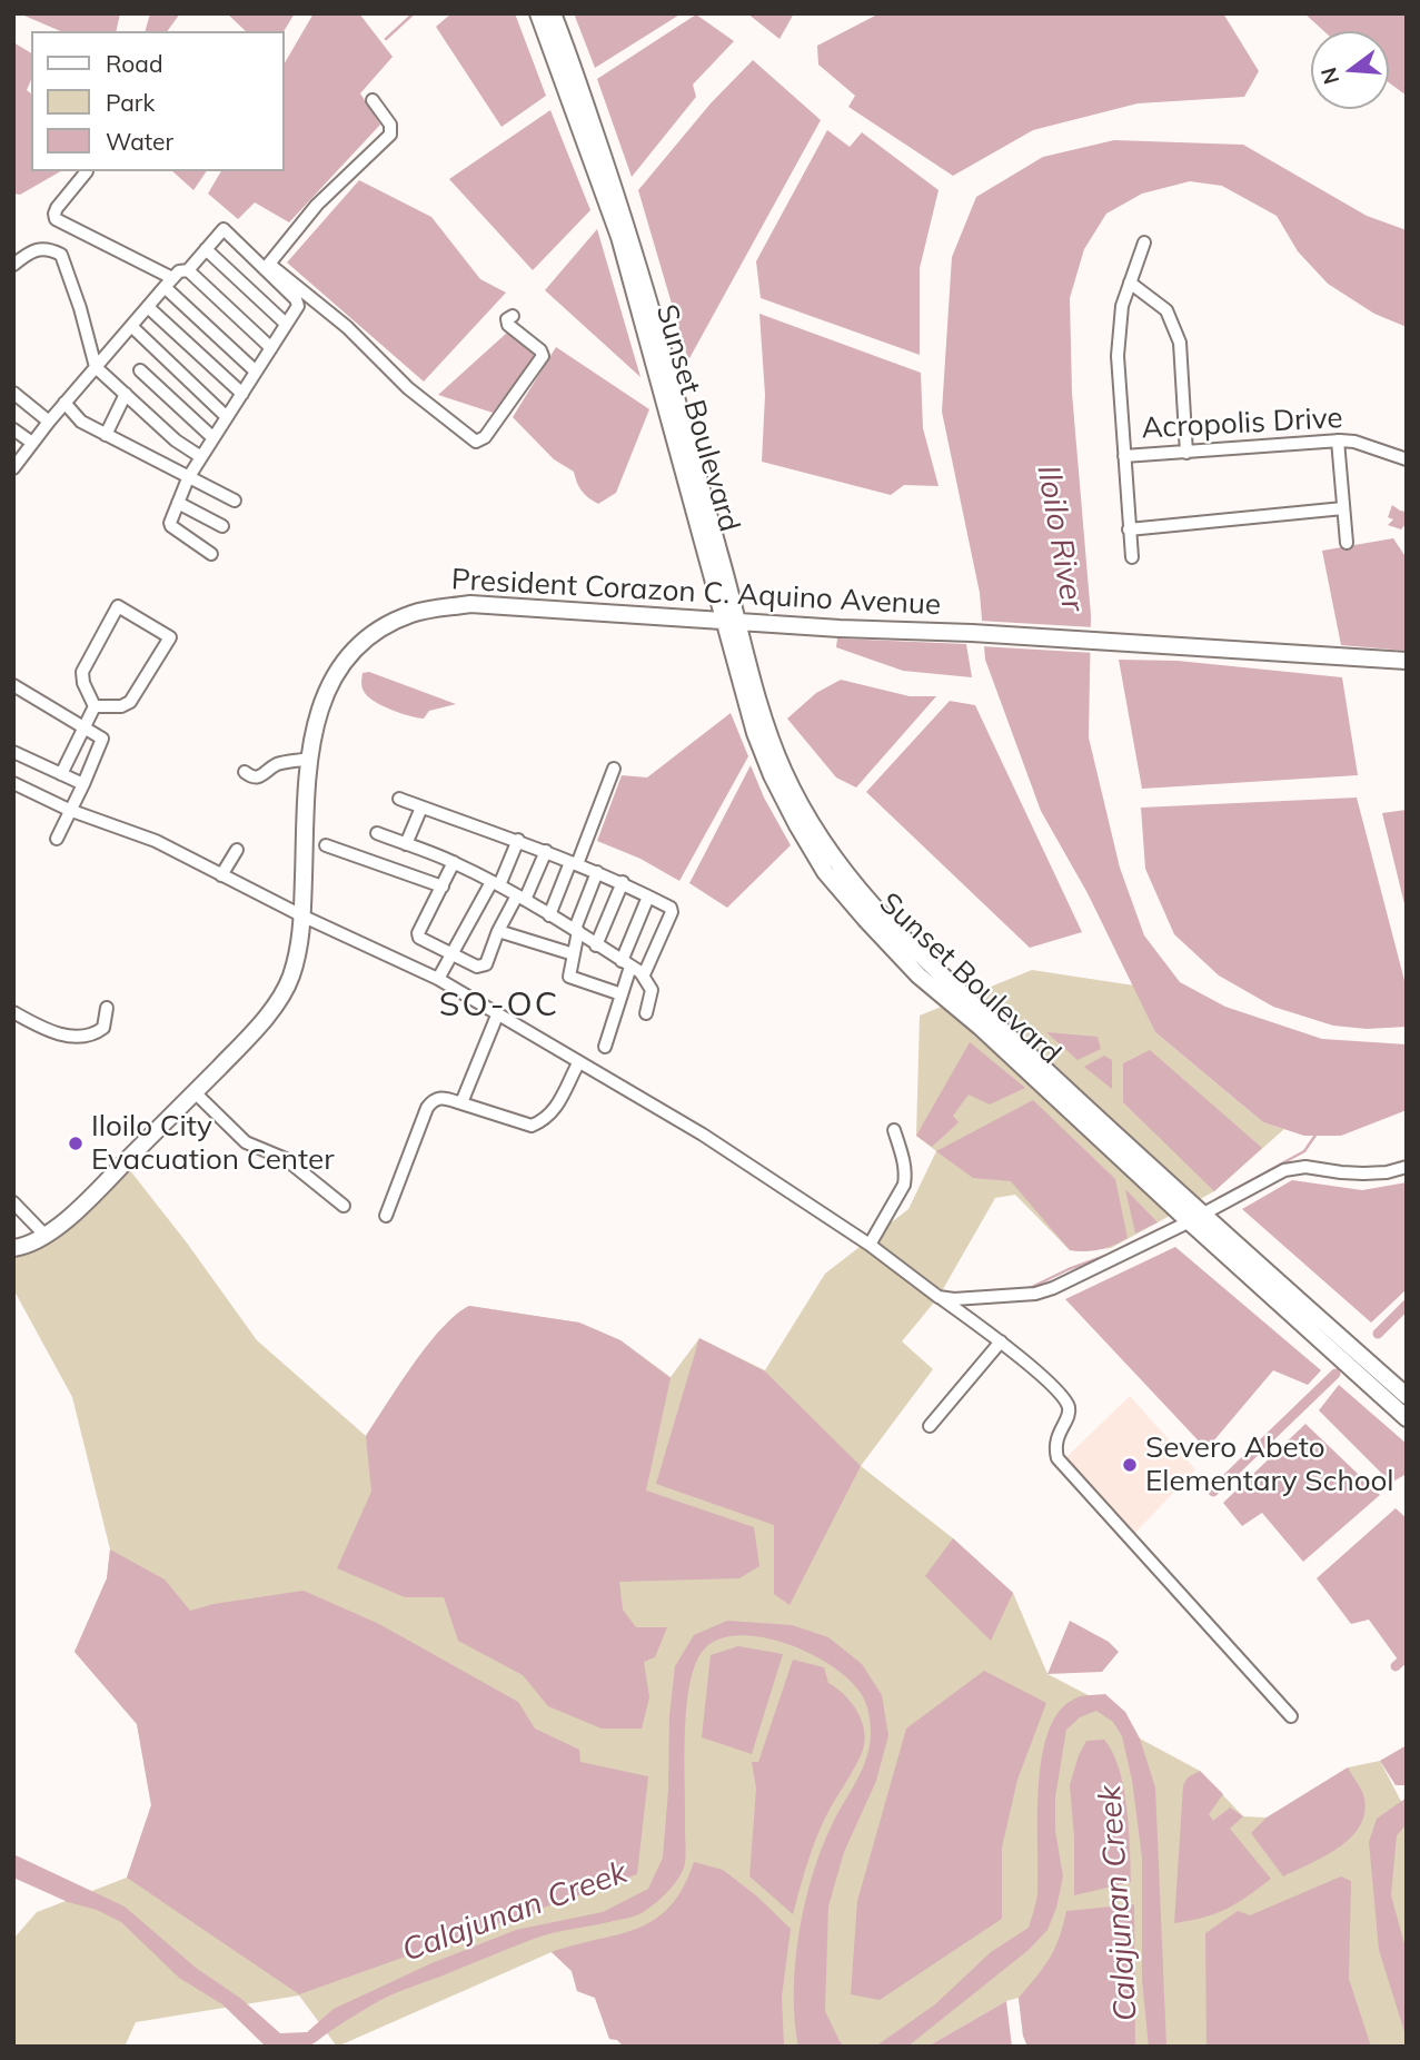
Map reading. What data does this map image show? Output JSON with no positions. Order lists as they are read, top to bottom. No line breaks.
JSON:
{"streets":{"main road":["Sunset Boulevard","President Corazon C. Aquino Avenue"],"street":["Acropolis Drive"]},"crossings":[["Sunset Boulevard","President Corazon C. Aquino Avenue"]],"districts":["SO-OC"],"water":["Iloilo River","Calajunan Creek"],"places":["Iloilo City Evacuation Center","Severo Abeto Elementary School"],"legend":["Road","Park","Water"],"north":"left"}
